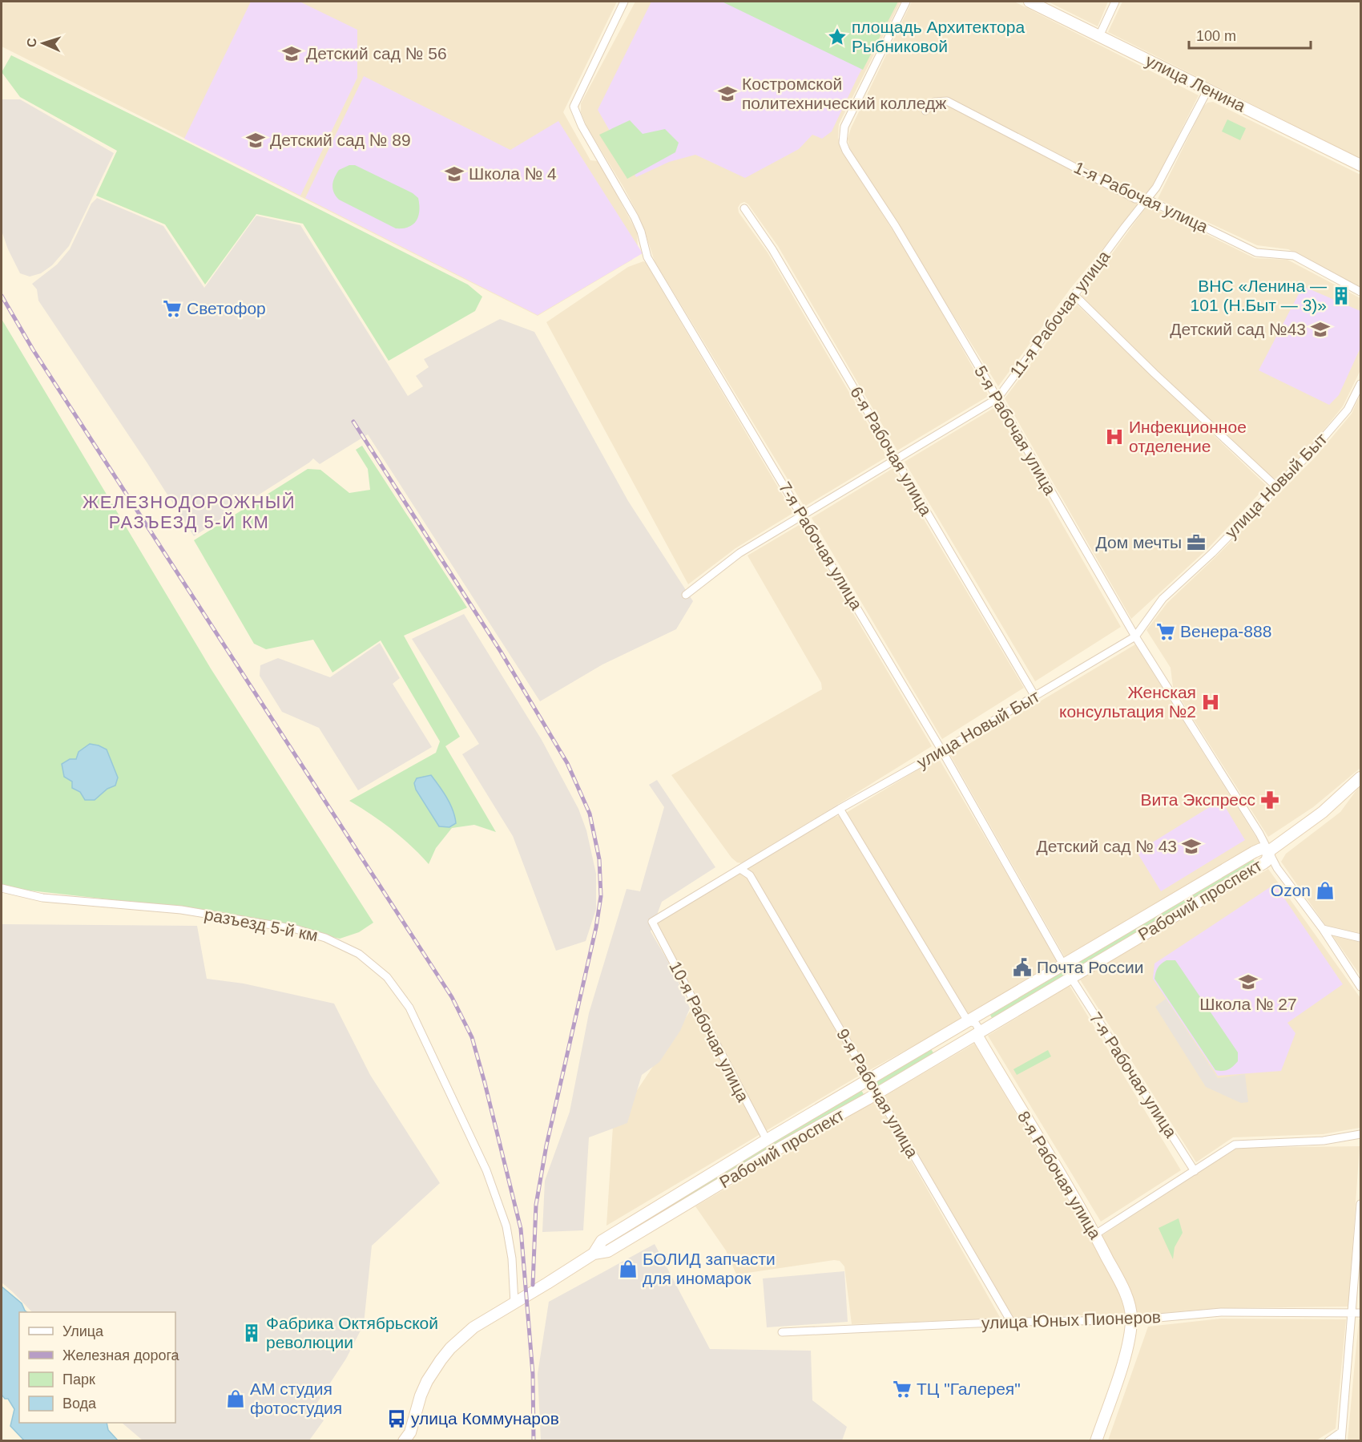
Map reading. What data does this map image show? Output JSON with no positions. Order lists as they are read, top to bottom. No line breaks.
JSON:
{"streets":{"street":["улица Ленина","1-я Рабочая улица","11-я Рабочая улица","5-я Рабочая улица","6-я Рабочая улица","улица Новый Быт","7-я Рабочая улица","Рабочий проспект","разъезд 5-й км","10-я Рабочая улица","9-я Рабочая улица","8-я Рабочая улица","улица Юных Пионеров"]},"crossings":[["улица Ленина","11-я Рабочая улица"],["1-я Рабочая улица","11-я Рабочая улица"],["11-я Рабочая улица","5-я Рабочая улица"],["11-я Рабочая улица","6-я Рабочая улица"],["11-я Рабочая улица","7-я Рабочая улица"],["5-я Рабочая улица","улица Новый Быт"],["5-я Рабочая улица","Рабочий проспект"],["6-я Рабочая улица","улица Новый Быт"],["улица Новый Быт","7-я Рабочая улица"],["улица Новый Быт","10-я Рабочая улица"],["улица Новый Быт","9-я Рабочая улица"],["7-я Рабочая улица","Рабочий проспект"],["Рабочий проспект","разъезд 5-й км"],["Рабочий проспект","10-я Рабочая улица"],["Рабочий проспект","9-я Рабочая улица"],["Рабочий проспект","8-я Рабочая улица"],["9-я Рабочая улица","улица Юных Пионеров"],["8-я Рабочая улица","улица Юных Пионеров"]],"districts":["ЖЕЛЕЗНОДОРОЖНЫЙ РАЗЪЕЗД 5-Й КМ"],"places":{"place":["площадь Архитектора Рыбниковой"],"school or university":["Детский сад № 56","Костромской политехнический колледж","Детский сад № 89","Школа № 4","Детский сад №43","Детский сад № 43","Школа № 27"],"building":["ВНС «Ленина — 101 (Н.Быт — 3)»","Фабрика Октябрьской революции"],"supermarket":["Светофор","Венера-888","ТЦ \"Галерея\""],"hospital":["Инфекционное отделение","Женская консультация №2"],"office":["Дом мечты"],"pharmacy":["Вита Экспресс"],"shop":["Ozon","БОЛИД запчасти для иномарок","АМ студия фотостудия"],"public building":["Почта России"],"bus stop":["улица Коммунаров"]},"legend":["Улица","Железная дорога","Парк","Вода"],"scale_bar":"100 m","north":"left"}
